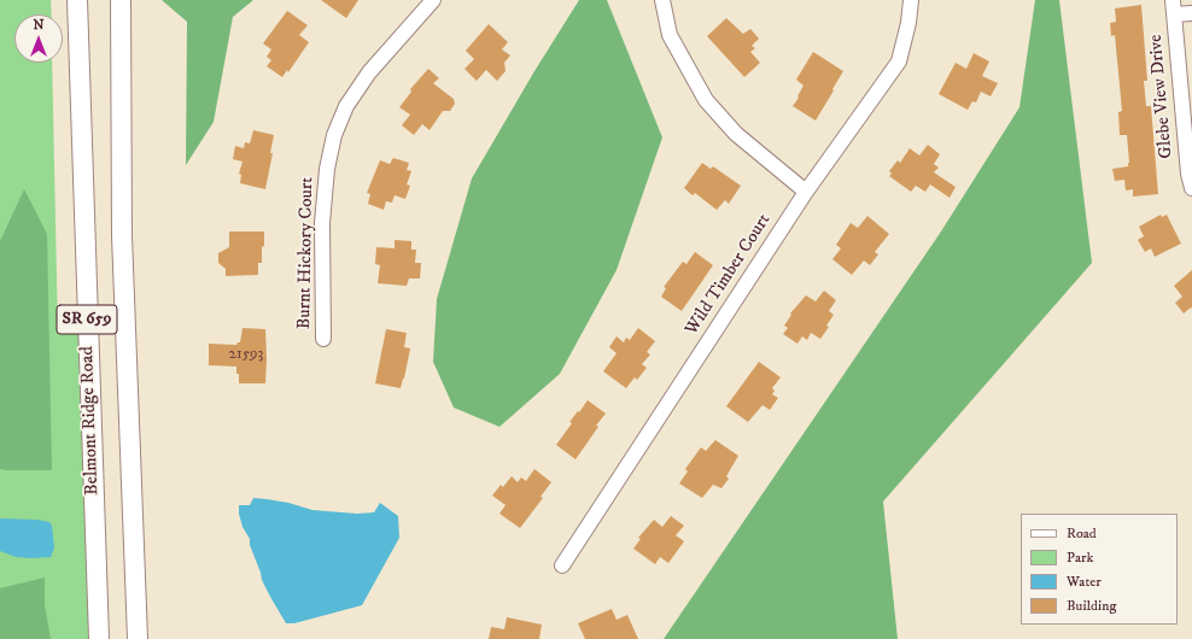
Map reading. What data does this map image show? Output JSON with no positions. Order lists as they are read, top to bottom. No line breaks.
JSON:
{"streets":{"main road":["SR 659","Belmont Ridge Road"],"street":["Glebe View Drive","Burnt Hickory Court","Wild Timber Court"]},"house_numbers":["21593"],"legend":["Road","Park","Water","Building"],"north":"top"}
